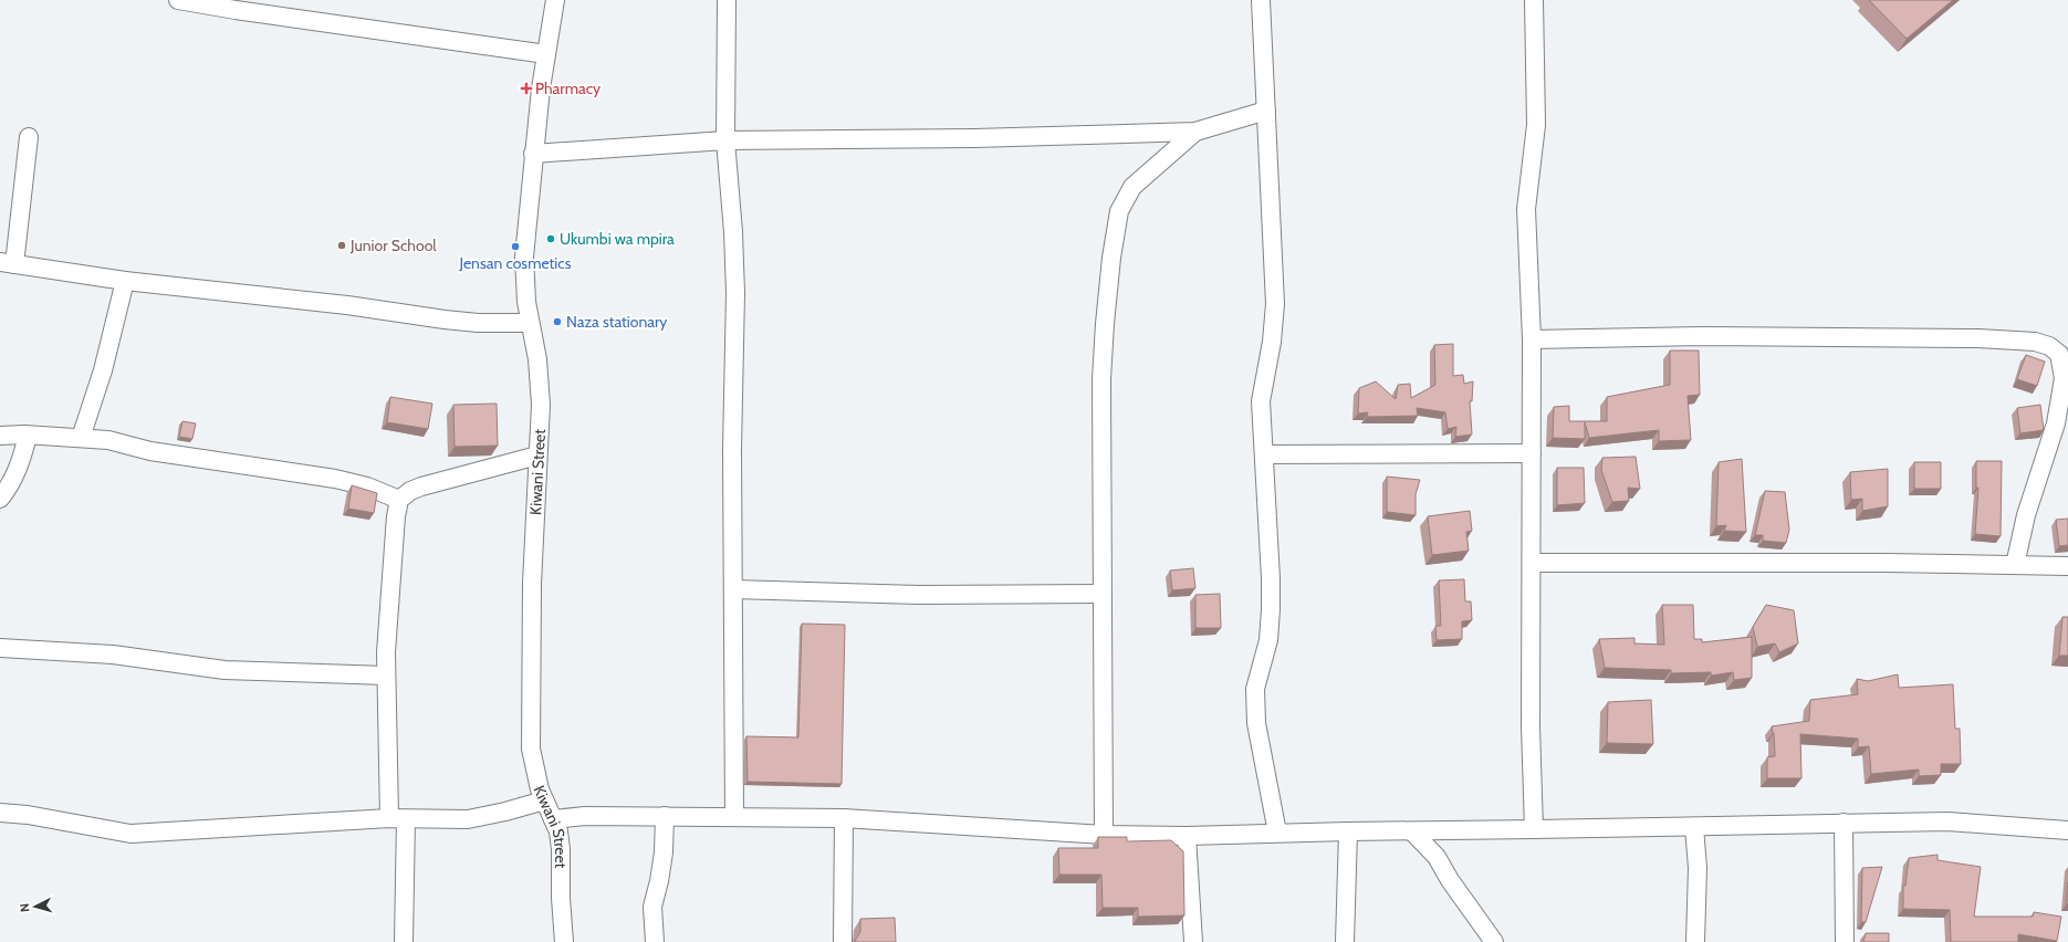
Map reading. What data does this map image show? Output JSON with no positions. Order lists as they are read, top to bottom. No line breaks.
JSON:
{"streets":{"street":["Kiwani Street"]},"places":{"health":["Pharmacy"],"other":["Ukumbi wa mpira","Junior School","Jensan cosmetics","Naza stationary"]},"north":"left"}
